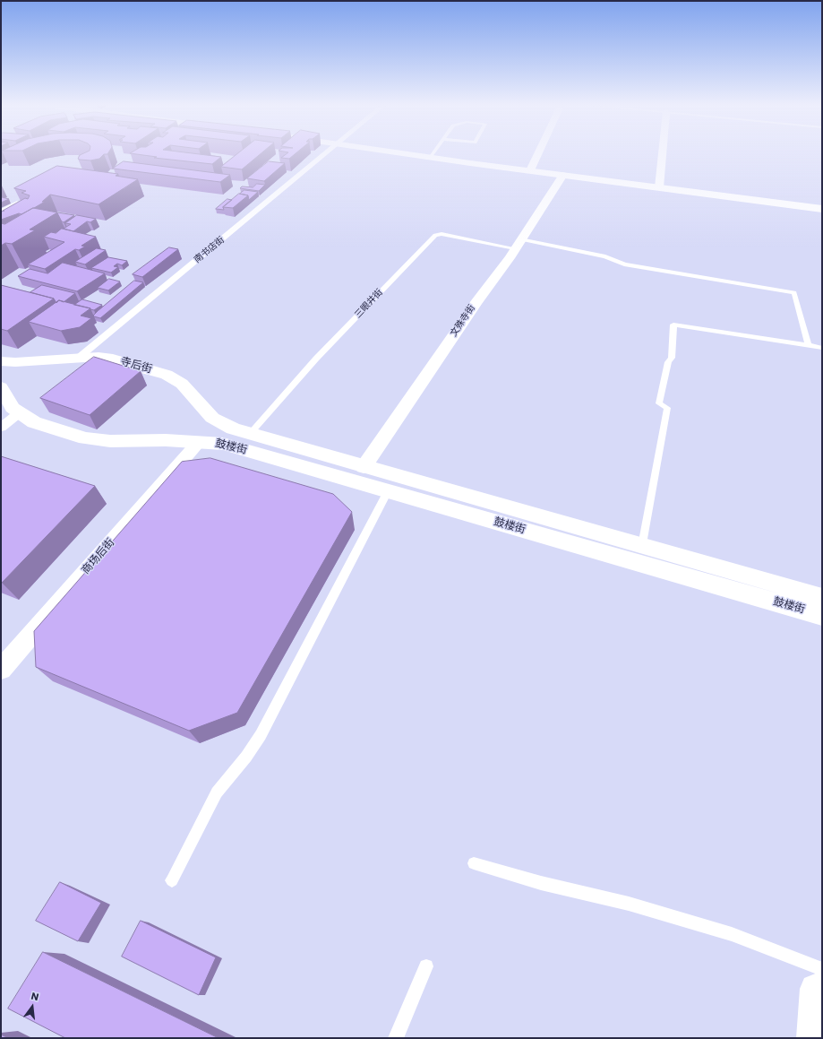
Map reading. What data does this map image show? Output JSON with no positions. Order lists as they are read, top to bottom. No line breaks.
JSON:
{"streets":{"street":["南书店街","文殊寺街","寺后街","鼓楼街","商场后街"],"lane":["三眼井街"]},"crossings":[["南书店街","寺后街"],["三眼井街","文殊寺街"],["三眼井街","寺后街"],["三眼井街","鼓楼街"],["文殊寺街","鼓楼街"],["寺后街","鼓楼街"],["鼓楼街","商场后街"]],"north":"top"}
